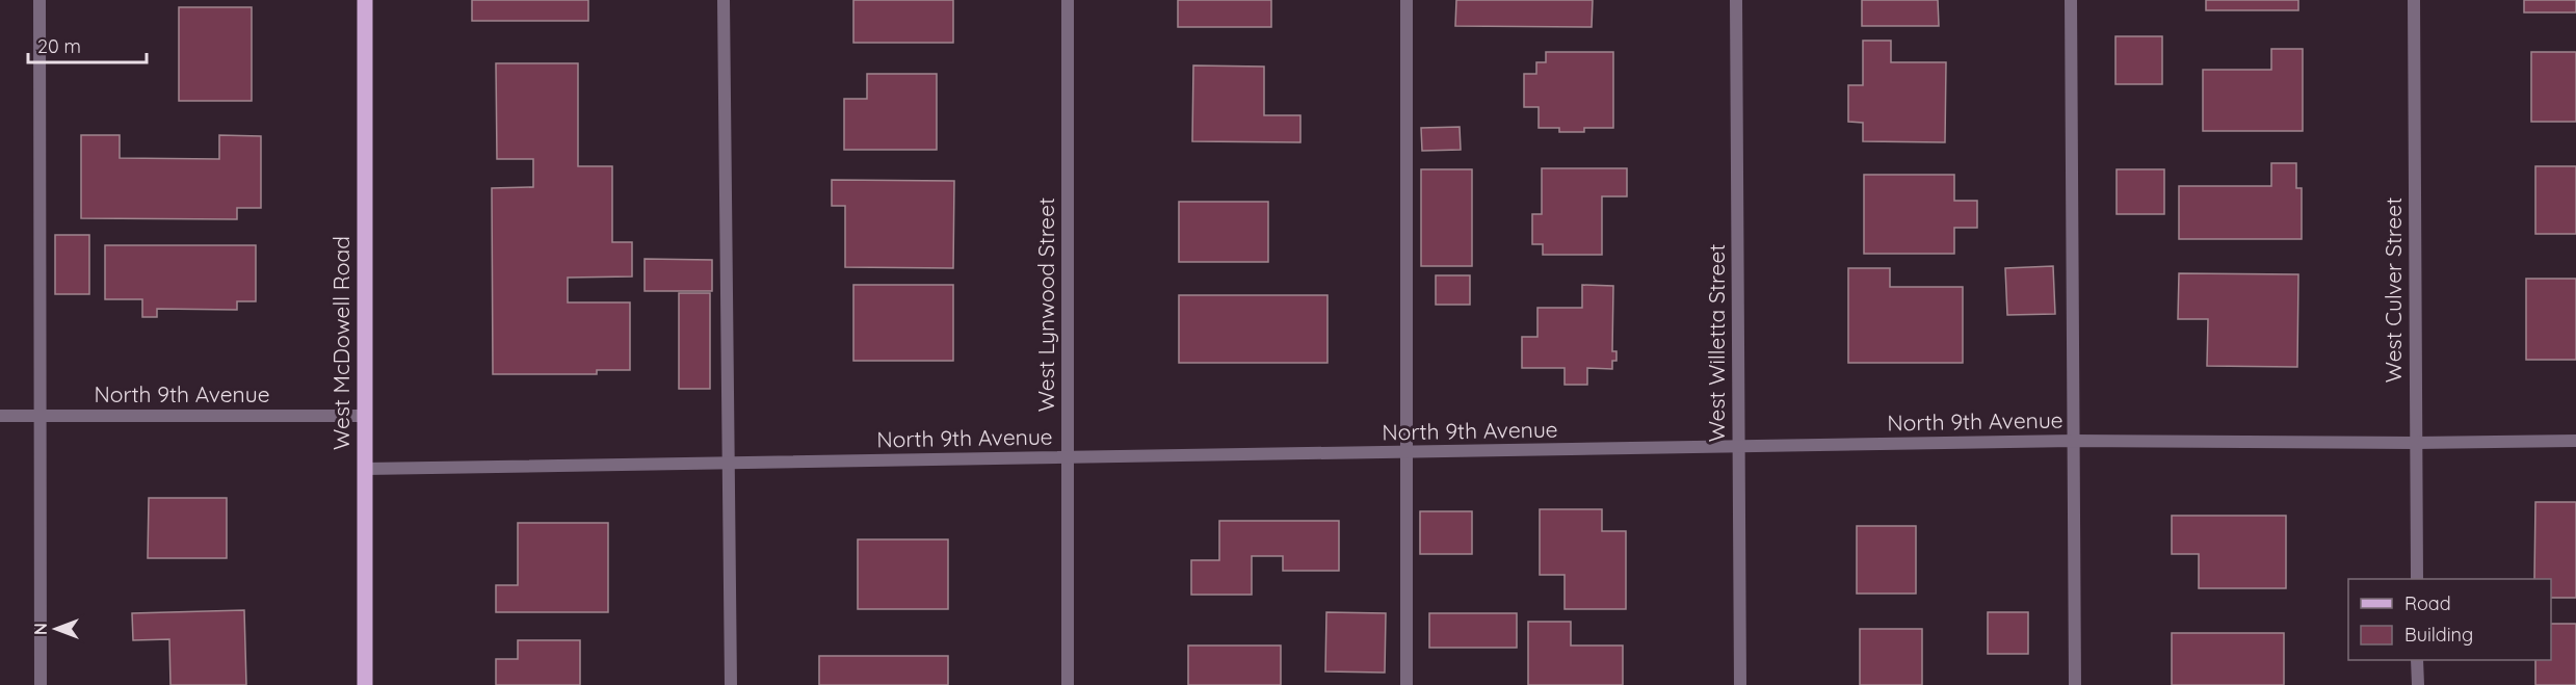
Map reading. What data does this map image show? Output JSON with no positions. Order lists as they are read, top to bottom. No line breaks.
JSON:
{"streets":{"main road":["West McDowell Road"],"street":["West Culver Street","West Lynwood Street","West Willetta Street","North 9th Avenue"]},"crossings":[["West Culver Street","North 9th Avenue"],["West Lynwood Street","North 9th Avenue"],["West McDowell Road","North 9th Avenue"],["West Willetta Street","North 9th Avenue"]],"legend":["Road","Building"],"scale_bar":"20 m","north":"left"}
